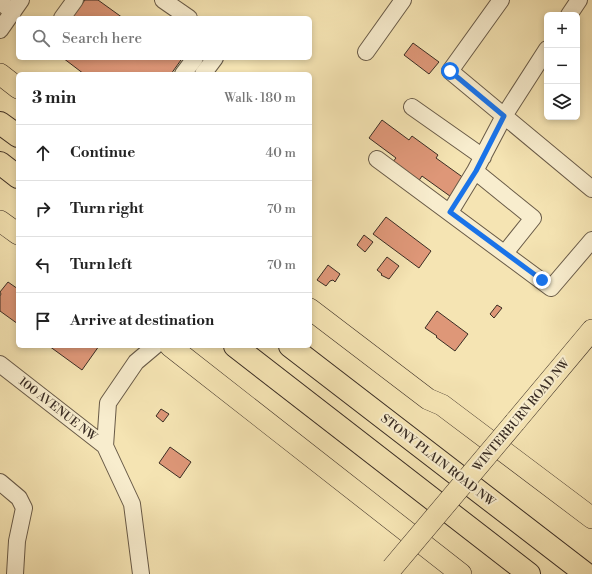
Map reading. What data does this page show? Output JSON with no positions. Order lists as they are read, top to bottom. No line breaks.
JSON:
{"streets":{"highway":["STONY PLAIN ROAD NW"],"main road":["WINTERBURN ROAD NW"],"street":["100 AVENUE NW"]},"page":{"map_buttons":["+","−"],"search":"Search here","heading":["3 min","Walk · 180 m"],"list":[["Continue","40 m"],["Turn right","70 m"],["Turn left","70 m"],"Arrive at destination"]}}
